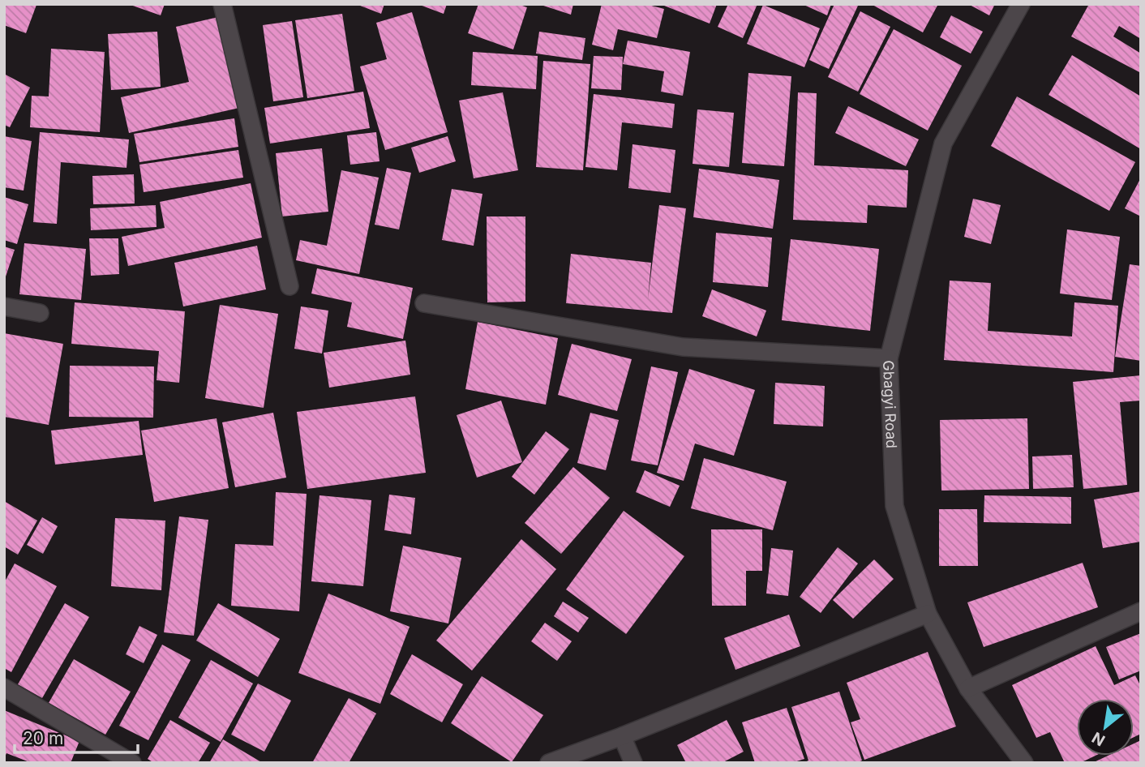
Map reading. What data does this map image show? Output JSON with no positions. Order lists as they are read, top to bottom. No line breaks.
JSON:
{"streets":{"street":["Gbagyi Road"]},"scale_bar":"20 m","north":"bottom left"}
